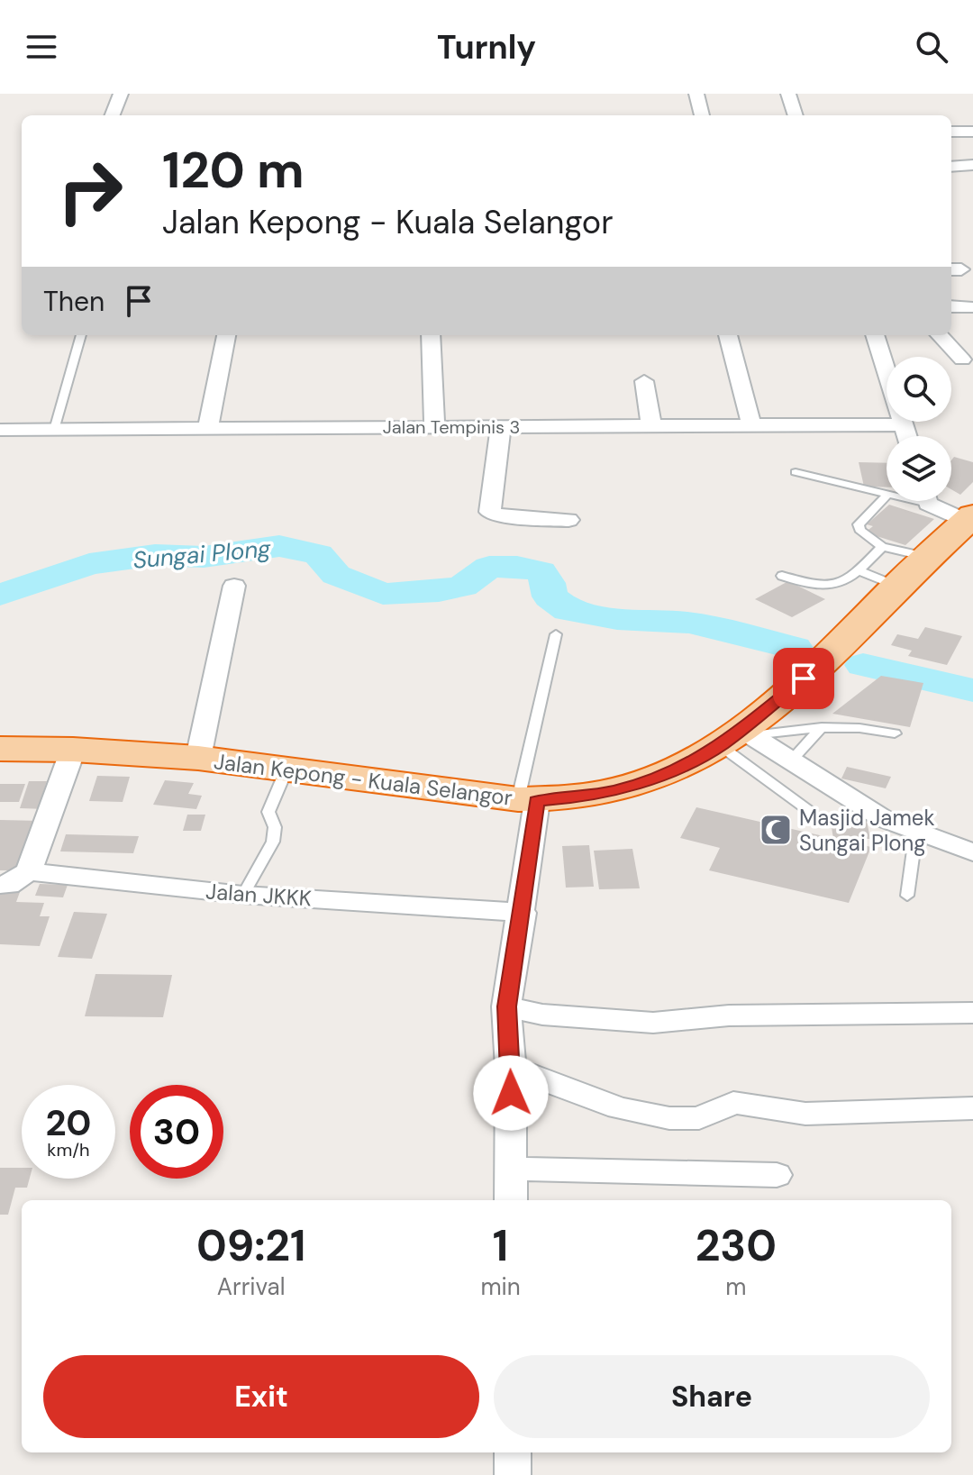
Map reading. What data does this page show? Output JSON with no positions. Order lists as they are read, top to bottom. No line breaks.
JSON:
{"streets":{"highway":["Jalan Kepong - Kuala Selangor"],"street":["Jalan Tempinis 3","Jalan JKKK"]},"water":["Sungai Plong"],"places":{"mosque":["Masjid Jamek Sungai Plong"]},"page":{"header":"Turnly","turn":["120 m","Jalan Kepong - Kuala Selangor"],"then":"Then","speed":"20 km/h","limit":"30","eta":["09:21","Arrival","1","min","230","m"],"buttons":["Exit","Share"]}}
